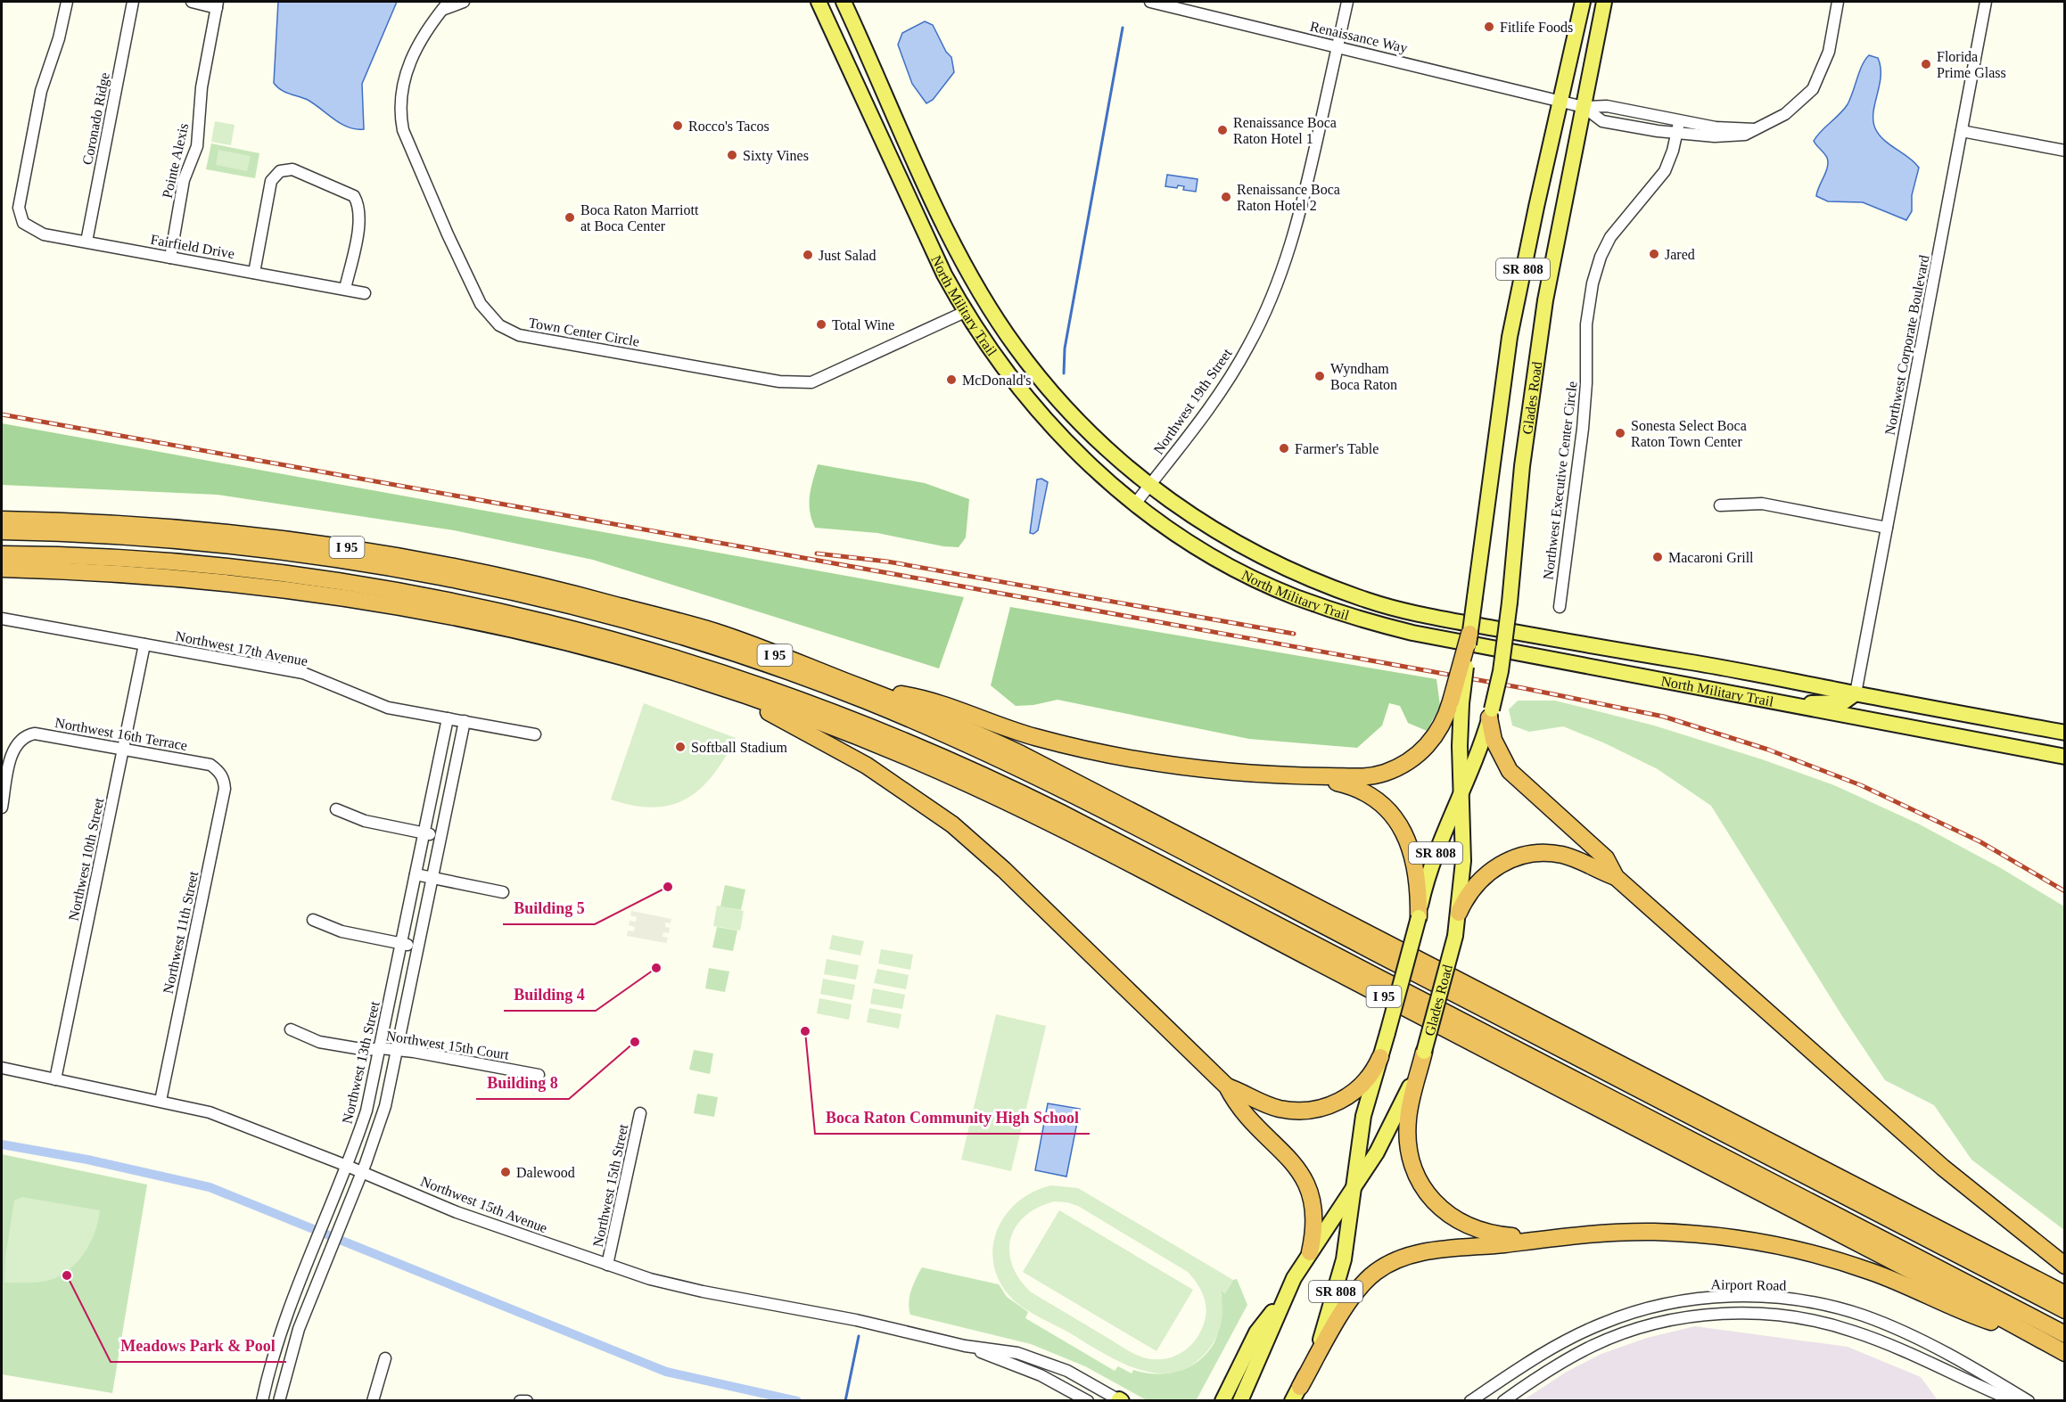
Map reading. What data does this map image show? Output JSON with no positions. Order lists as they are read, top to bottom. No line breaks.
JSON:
{"streets":{"highway":["I 95"],"main road":["SR 808","North Military Trail","Glades Road"],"street":["Renaissance Way","Coronado Ridge","Pointe Alexis","Fairfield Drive","Town Center Circle","Northwest Corporate Boulevard","Northwest 19th Street","Northwest Executive Center Circle","Northwest 17th Avenue","Northwest 16th Terrace","Northwest 10th Street","Northwest 11th Street","Northwest 15th Court","Northwest 13th Street","Northwest 15th Street","Northwest 15th Avenue","Airport Road"]},"crossings":[["Renaissance Way","Glades Road"],["Renaissance Way","Northwest 19th Street"],["Coronado Ridge","Fairfield Drive"],["Pointe Alexis","Fairfield Drive"],["North Military Trail","Town Center Circle"],["North Military Trail","Northwest Corporate Boulevard"],["North Military Trail","Northwest 19th Street"],["Northwest 17th Avenue","Northwest 10th Street"],["Northwest 17th Avenue","Northwest 13th Street"],["Northwest 16th Terrace","Northwest 10th Street"],["Northwest 16th Terrace","Northwest 11th Street"],["Northwest 10th Street","Northwest 15th Avenue"],["Northwest 11th Street","Northwest 15th Avenue"],["Northwest 15th Court","Northwest 13th Street"],["Northwest 13th Street","Northwest 15th Avenue"],["Northwest 15th Street","Northwest 15th Avenue"]],"places":["Fitlife Foods","Florida Prime Glass","Rocco's Tacos","Renaissance Boca Raton Hotel 1","Sixty Vines","Renaissance Boca Raton Hotel 2","Boca Raton Marriott at Boca Center","Jared","Just Salad","Total Wine","Wyndham Boca Raton","McDonald's","Sonesta Select Boca Raton Town Center","Farmer's Table","Macaroni Grill","Softball Stadium","Building 5","Building 4","Boca Raton Community High School","Building 8","Dalewood","Meadows Park & Pool"]}
